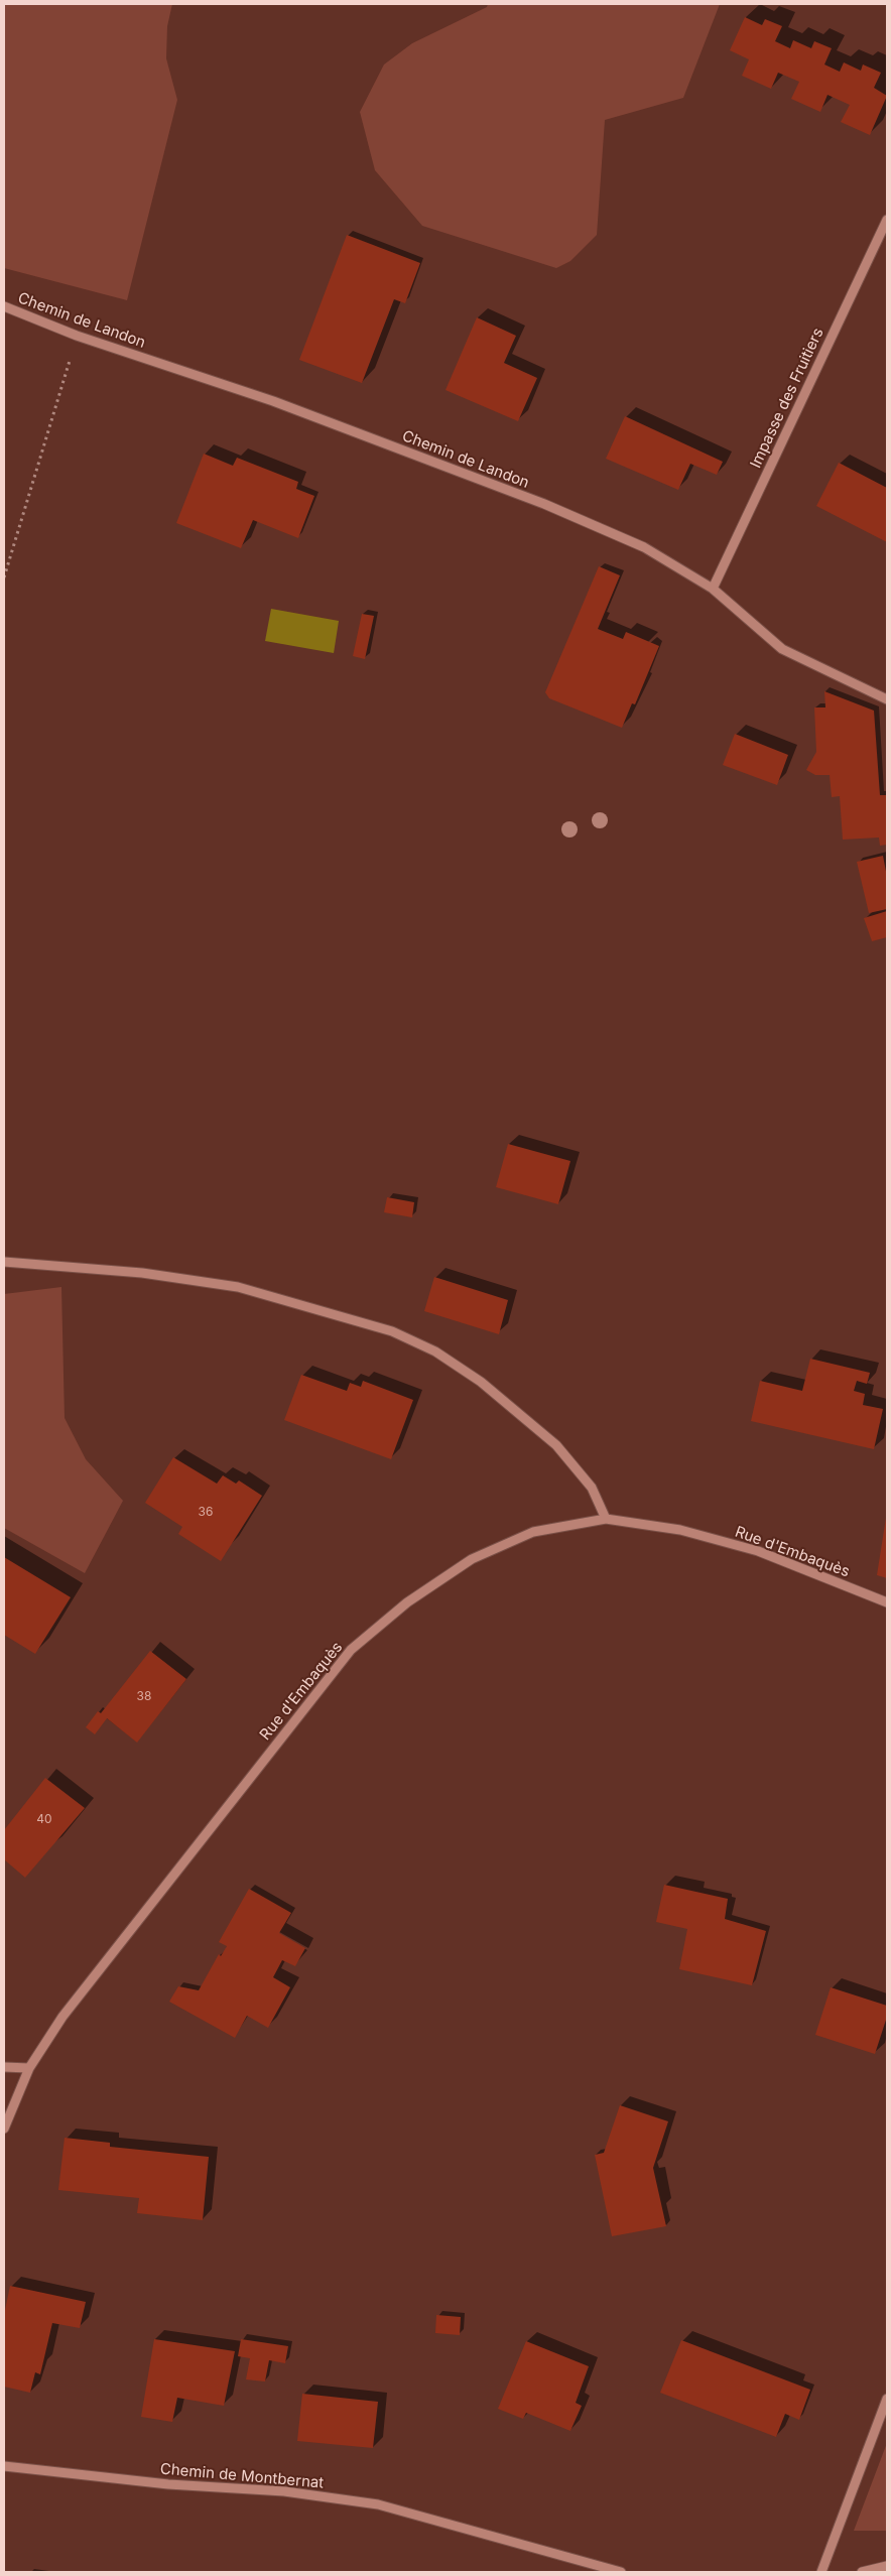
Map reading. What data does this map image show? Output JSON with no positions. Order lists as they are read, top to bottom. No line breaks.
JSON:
{"streets":{"street":["Chemin de Landon","Impasse des Fruitiers","Rue d'Embaquès","Chemin de Montbernat"]},"crossings":[["Chemin de Landon","Impasse des Fruitiers"]],"house_numbers":["36","38","40"]}
